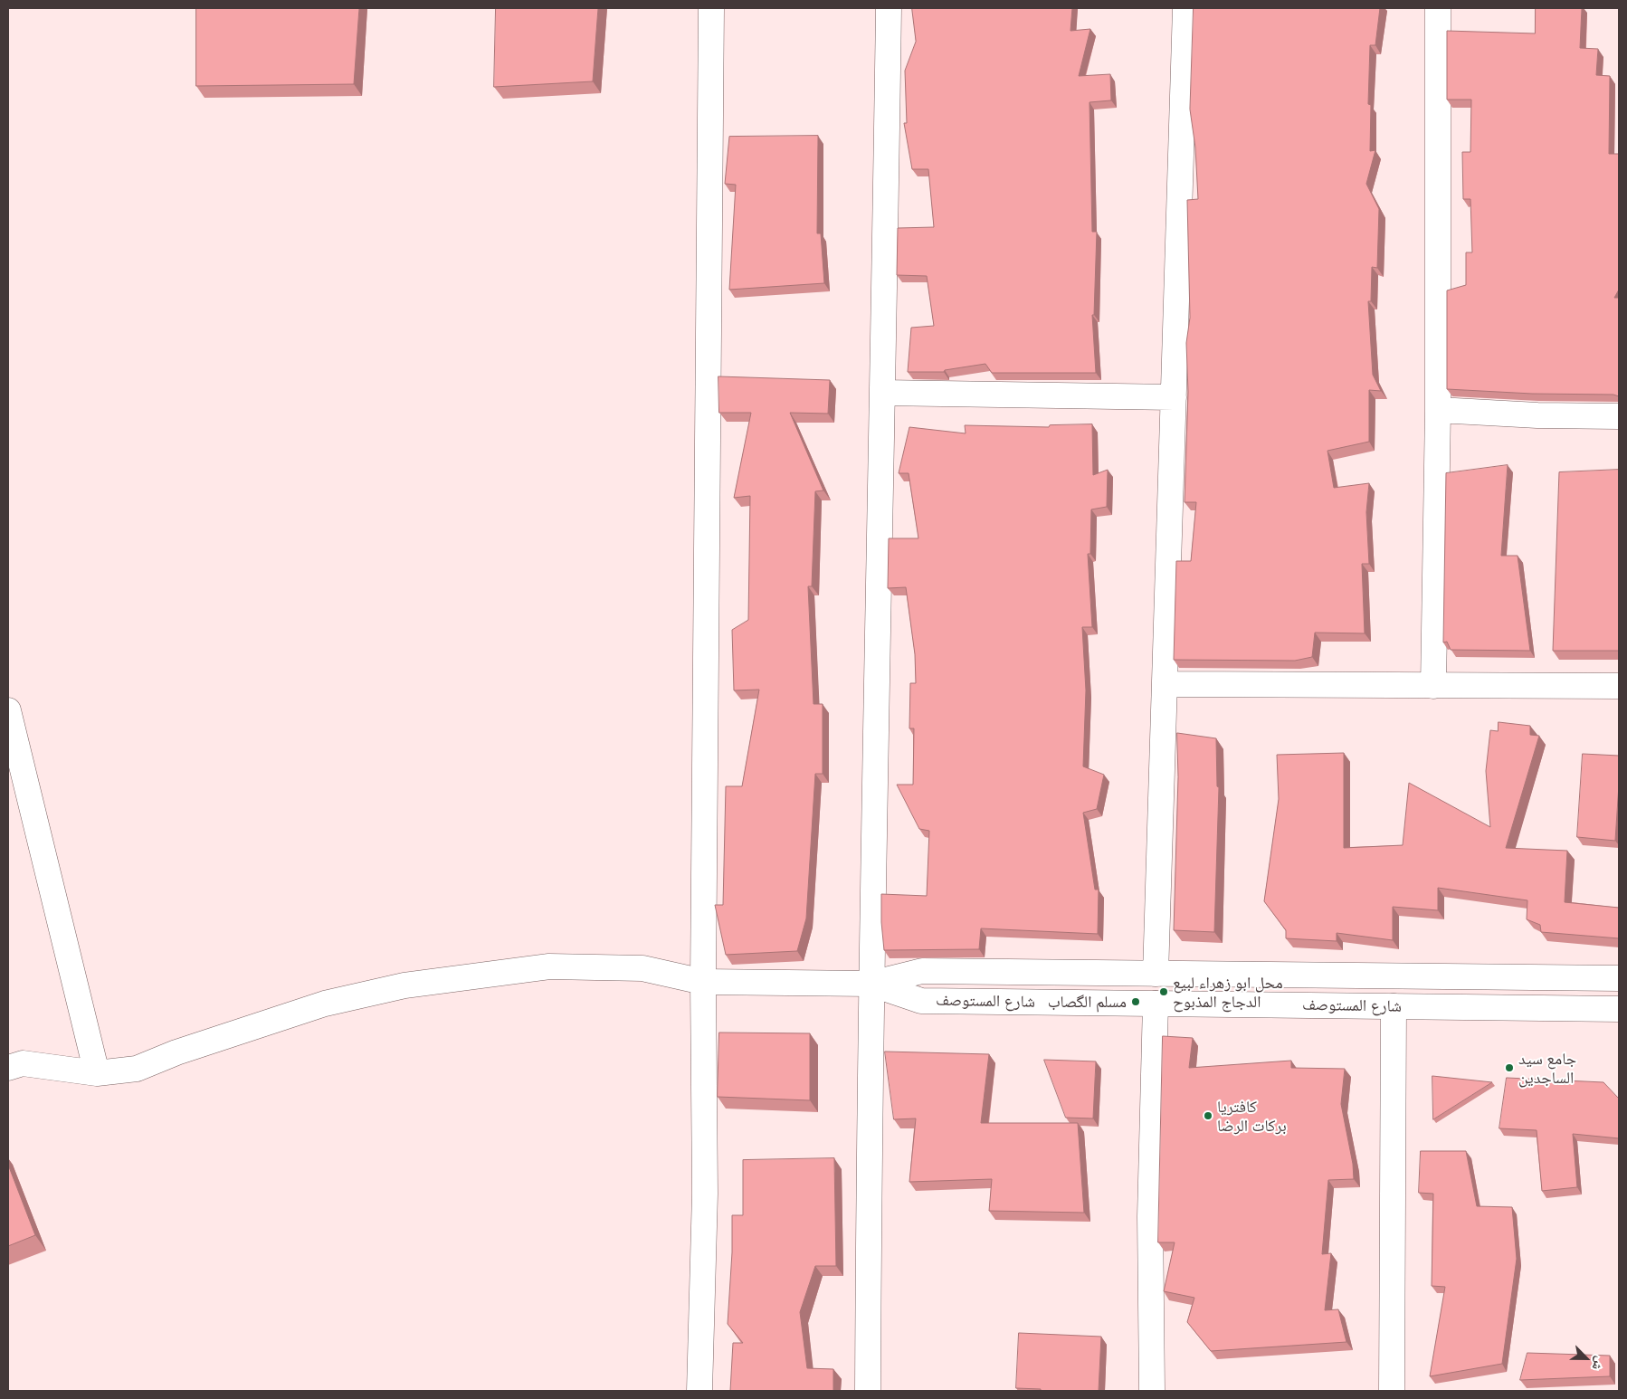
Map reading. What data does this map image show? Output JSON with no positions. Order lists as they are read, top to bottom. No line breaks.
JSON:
{"streets":{"street":["شارع المستوصف"]},"places":["محل ابو زهراء لبيع الدجاج المذبوح","مسلم الگصاب","جامع سيد الساجدين","كافتريا بركات الرضا"],"north":"bottom right"}
